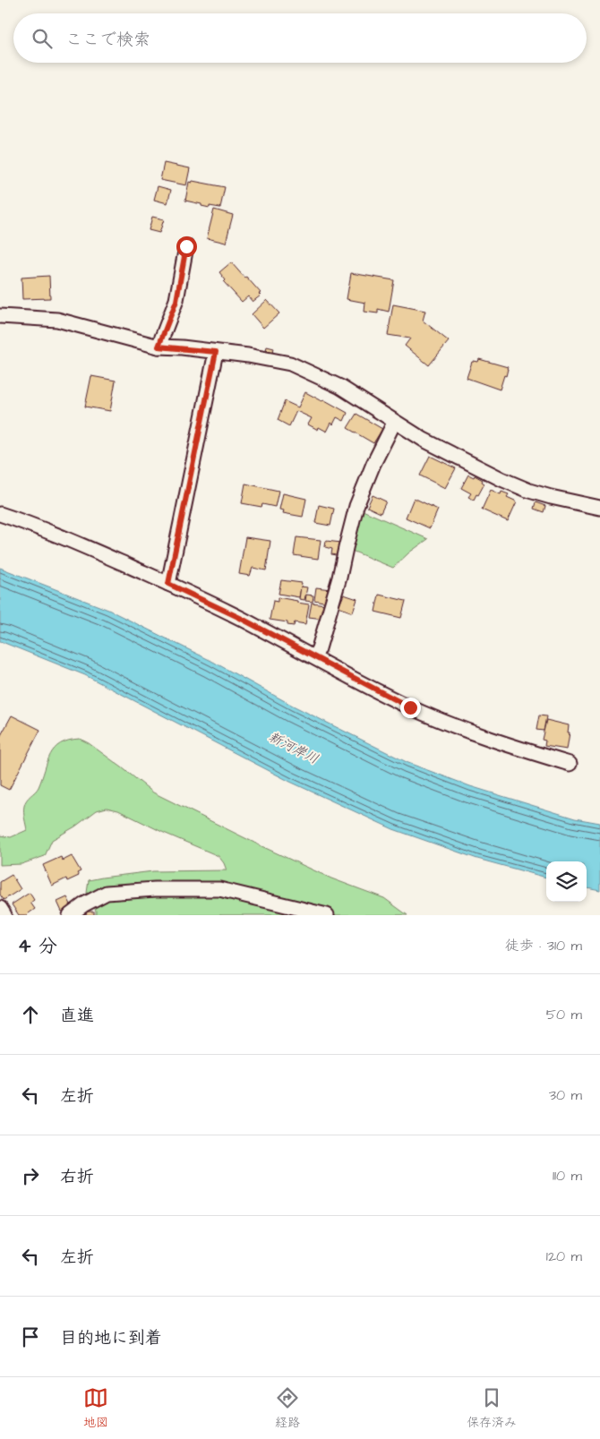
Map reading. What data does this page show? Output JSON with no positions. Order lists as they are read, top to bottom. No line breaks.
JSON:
{"water":["新河岸川"],"page":{"search":"ここで検索","heading":["4 分","徒歩 · 310 m"],"list":[["直進","50 m"],["左折","30 m"],["右折","110 m"],["左折","120 m"],"目的地に到着"],"nav":["地図","経路","保存済み"]}}
